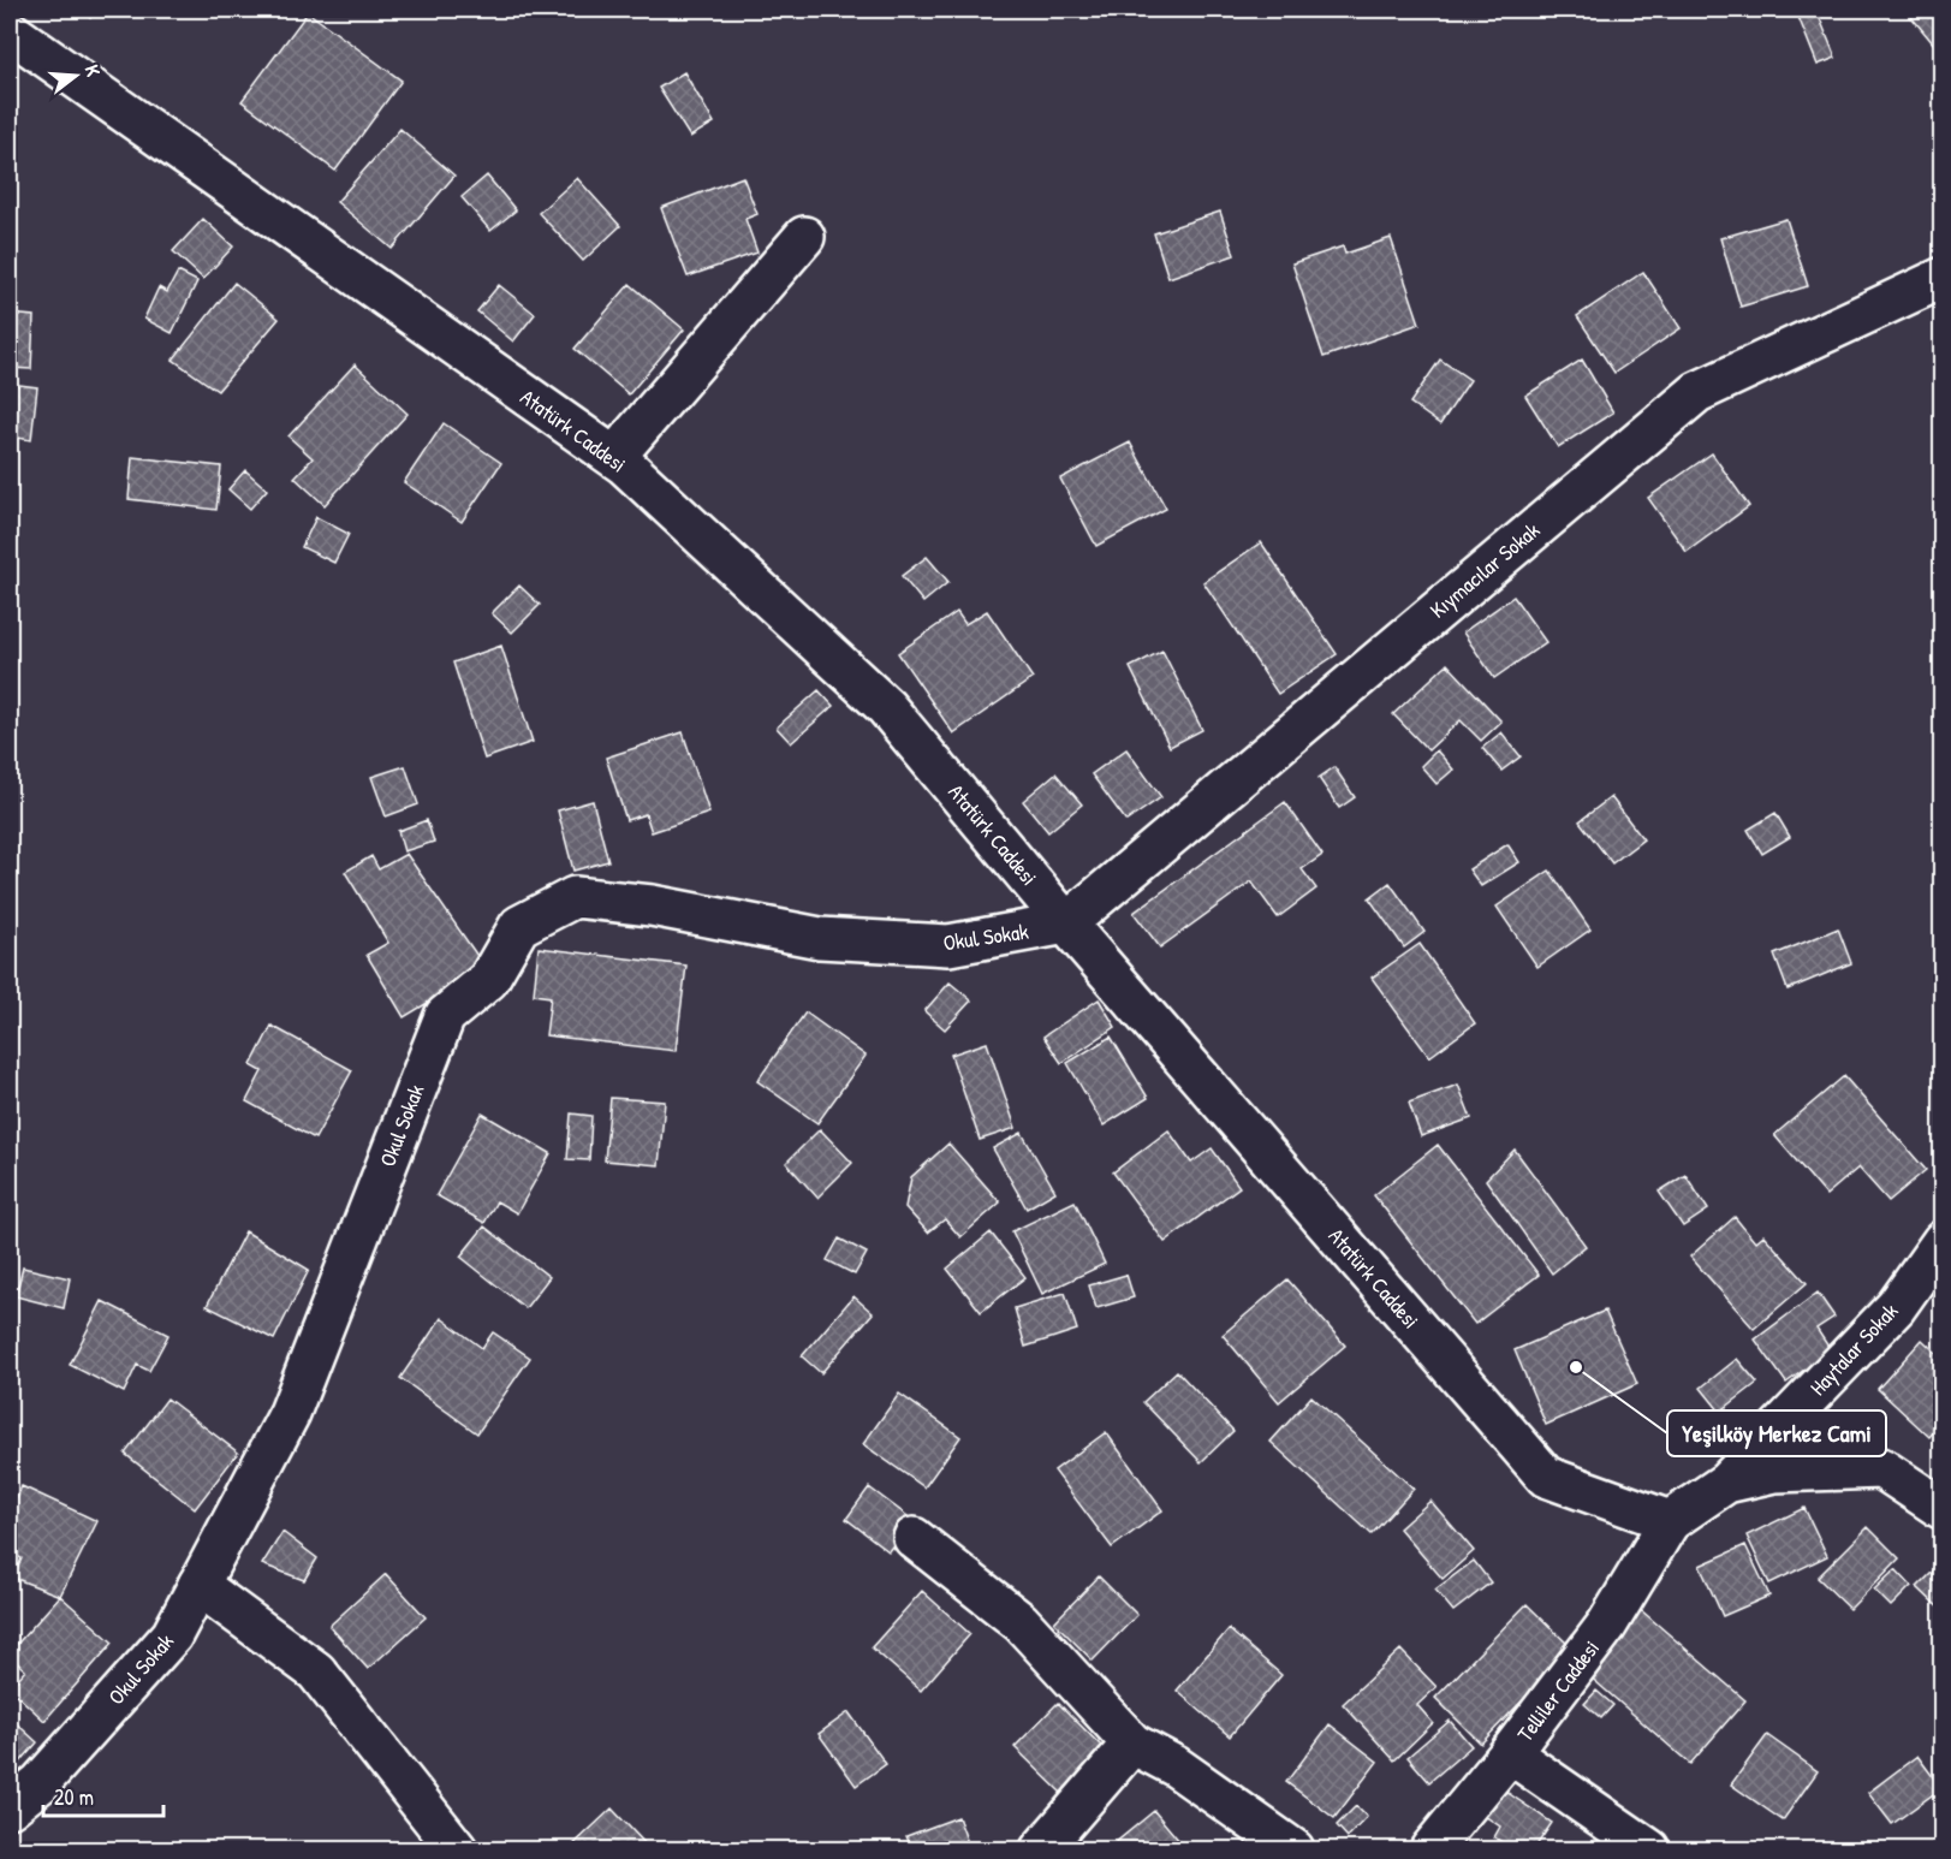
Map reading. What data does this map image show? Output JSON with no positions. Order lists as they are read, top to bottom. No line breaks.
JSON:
{"streets":{"street":["Atatürk Caddesi","Kıymacılar Sokak","Okul Sokak","Haytalar Sokak","Telliler Caddesi"]},"crossings":[["Atatürk Caddesi","Kıymacılar Sokak"],["Atatürk Caddesi","Okul Sokak"],["Atatürk Caddesi","Telliler Caddesi"],["Kıymacılar Sokak","Okul Sokak"]],"places":["Yeşilköy Merkez Cami"],"scale_bar":"20 m","north":"right"}
